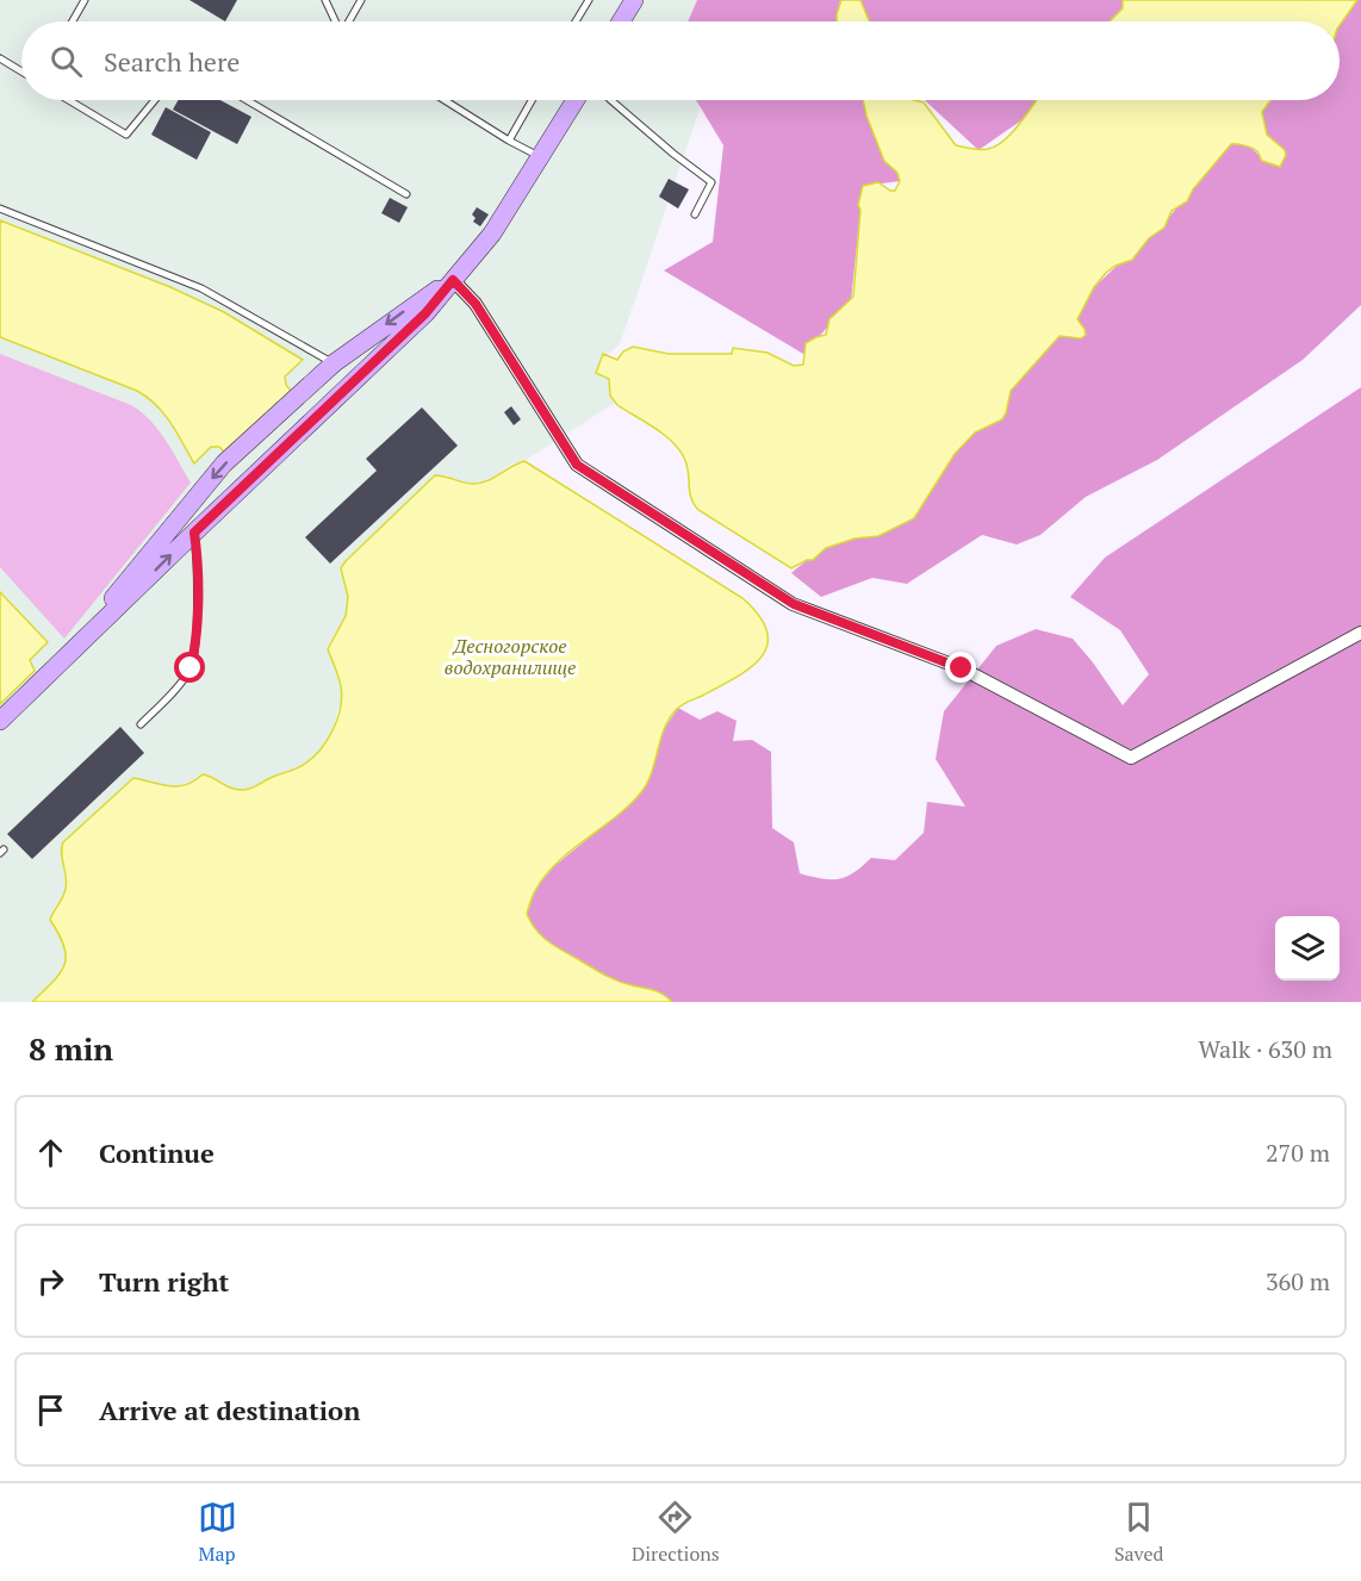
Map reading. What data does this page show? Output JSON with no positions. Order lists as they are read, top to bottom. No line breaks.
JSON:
{"water":["Десногорское водохранилище"],"page":{"search":"Search here","heading":["8 min","Walk · 630 m"],"list":[["Continue","270 m"],["Turn right","360 m"],"Arrive at destination"],"nav":["Map","Directions","Saved"]}}
